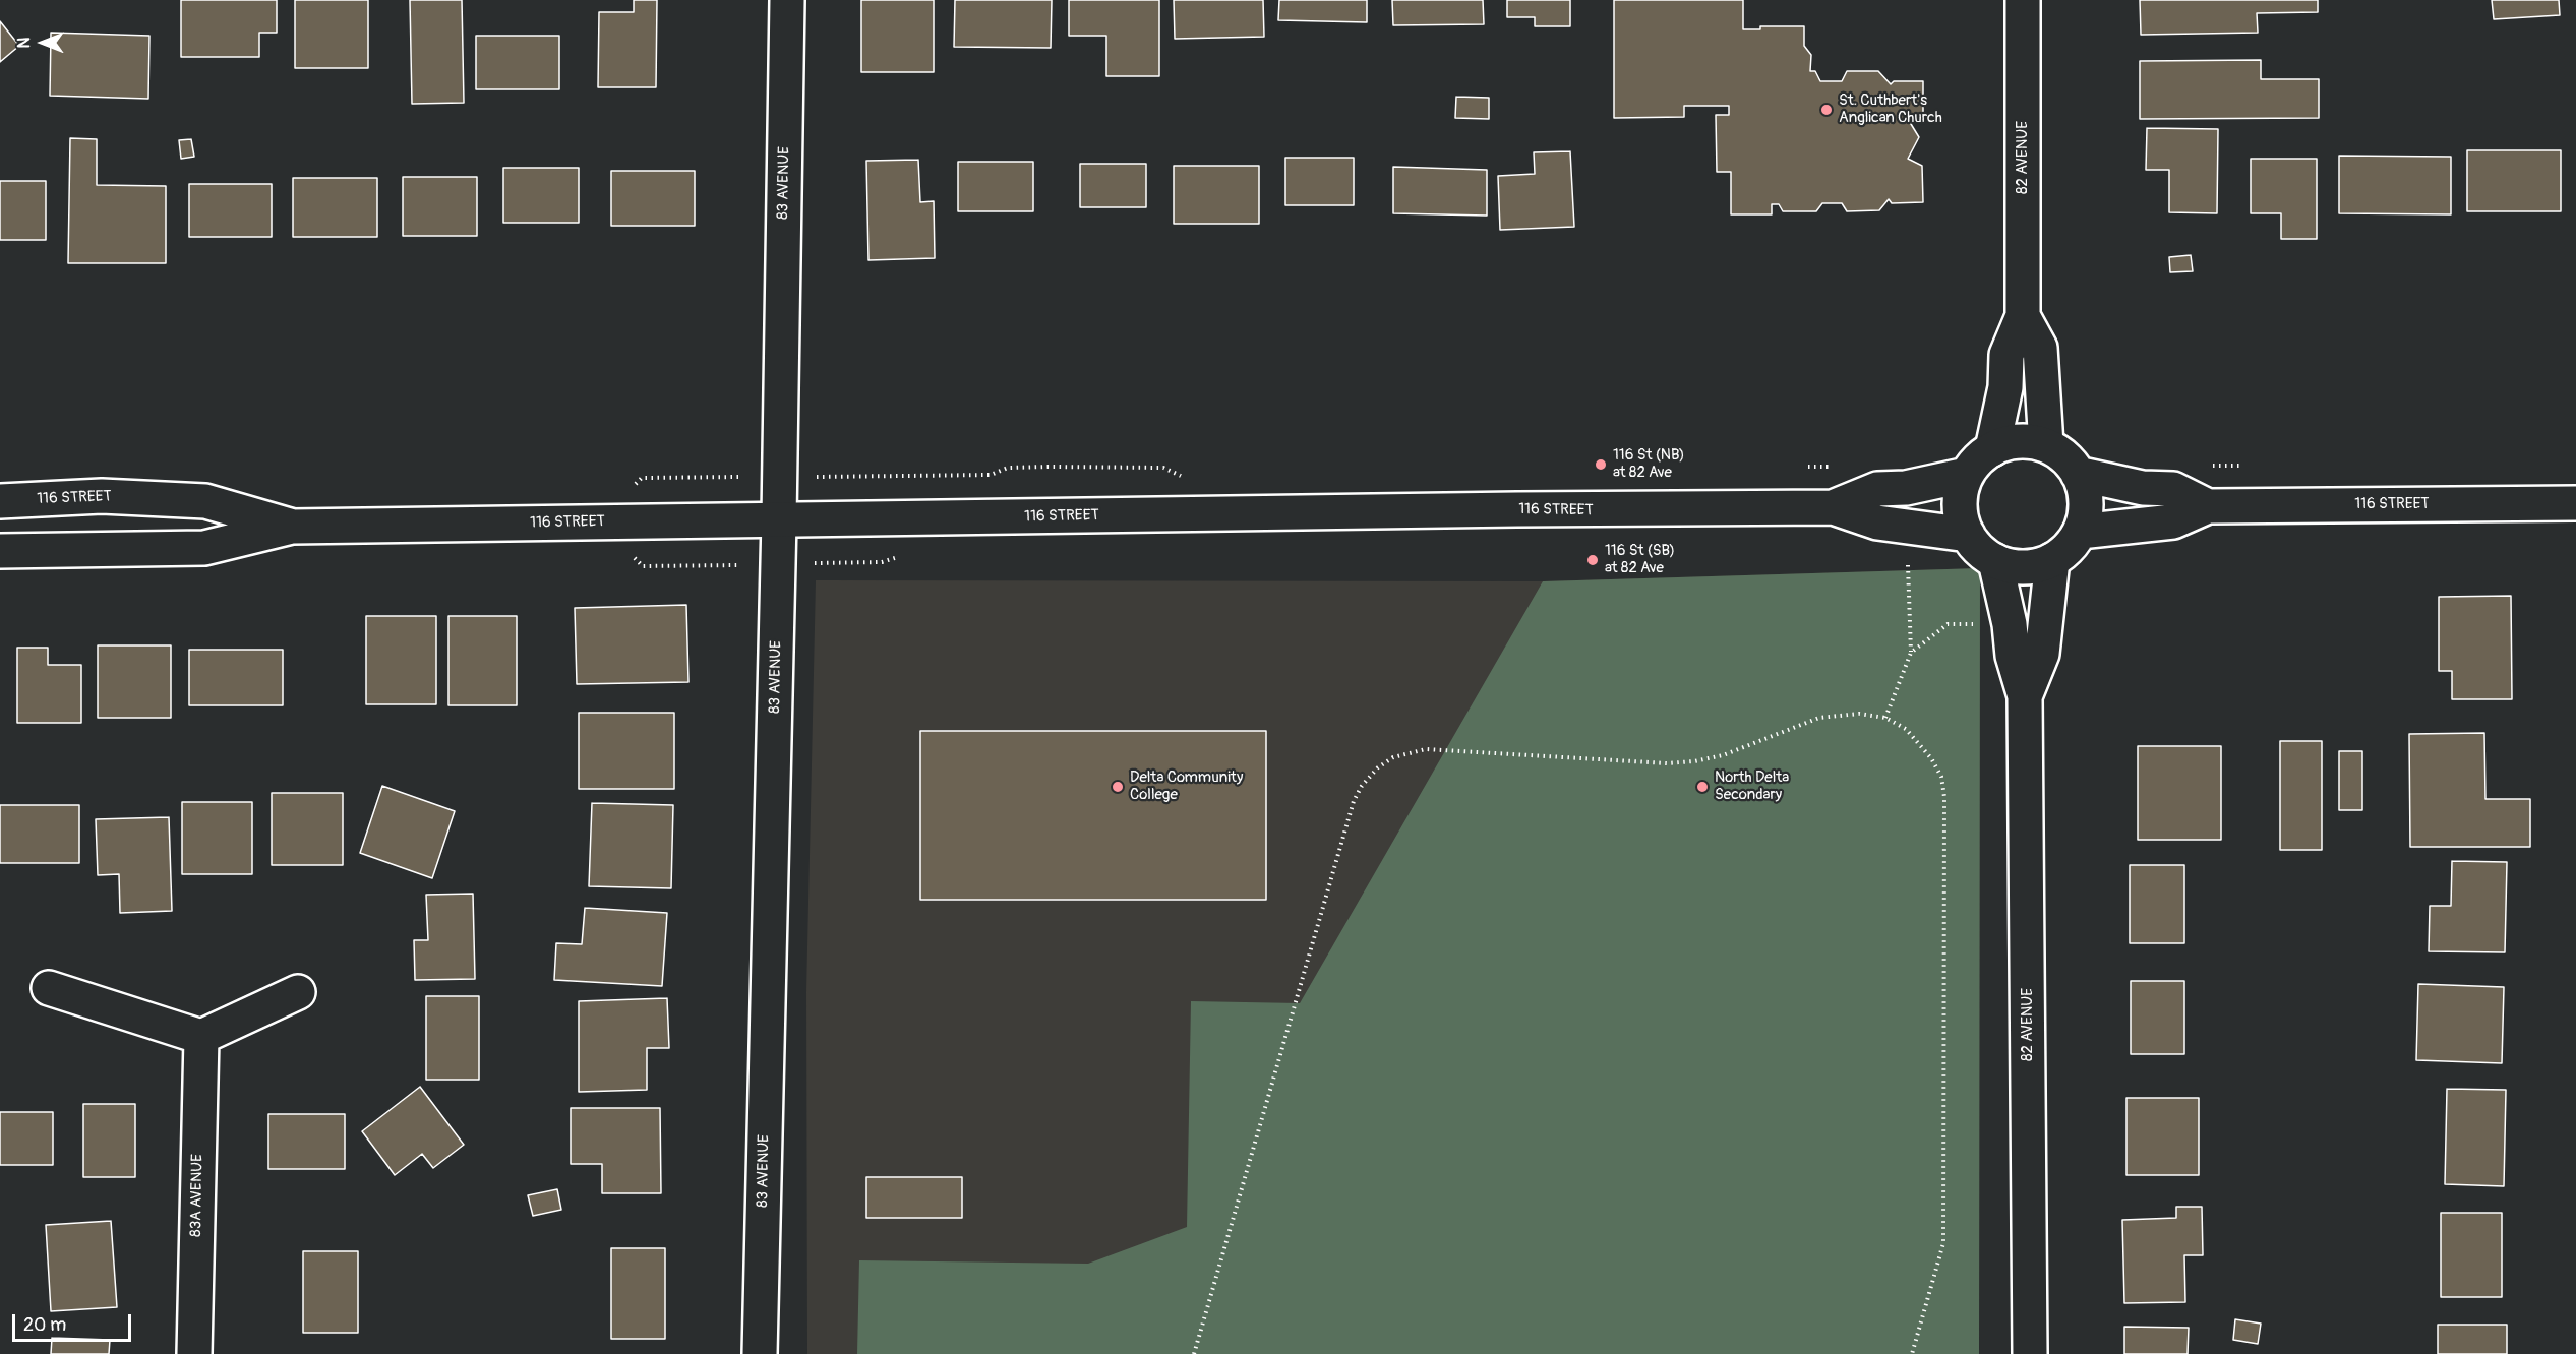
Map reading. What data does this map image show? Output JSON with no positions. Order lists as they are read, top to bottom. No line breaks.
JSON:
{"streets":{"street":["82 AVENUE","83 AVENUE","116 STREET","83A AVENUE"]},"crossings":[["82 AVENUE","116 STREET"],["83 AVENUE","116 STREET"]],"places":["St. Cuthbert's Anglican Church","116 St (NB) at 82 Ave","116 St (SB) at 82 Ave","Delta Community College","North Delta Secondary"],"scale_bar":"20 m","north":"left"}
